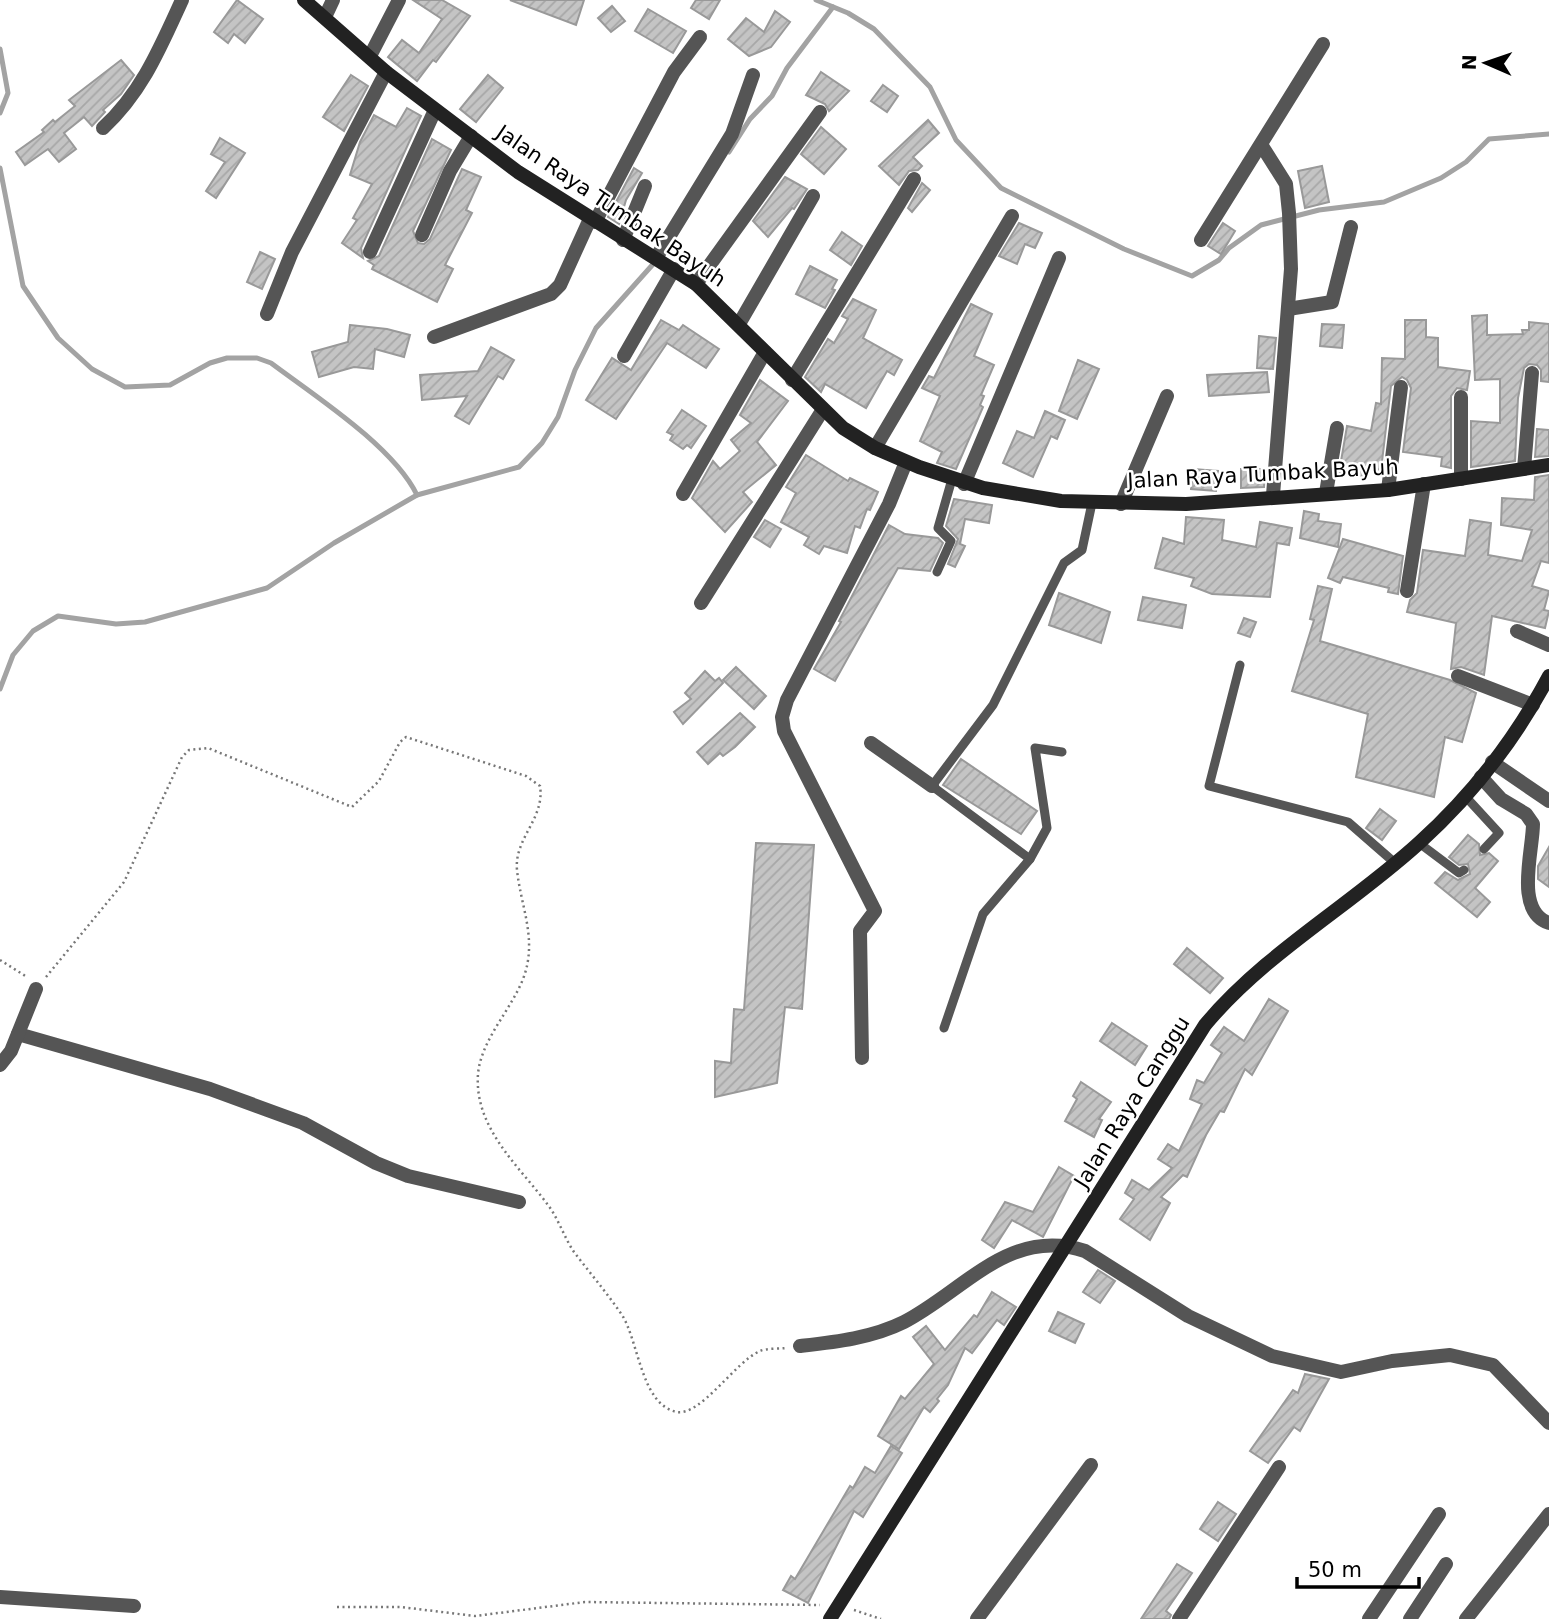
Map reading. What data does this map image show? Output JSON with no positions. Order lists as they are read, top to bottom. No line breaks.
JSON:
{"streets":{"street":["Jalan Raya Tumbak Bayuh","Jalan Raya Canggu"]},"scale_bar":"50 m","north":"left"}
